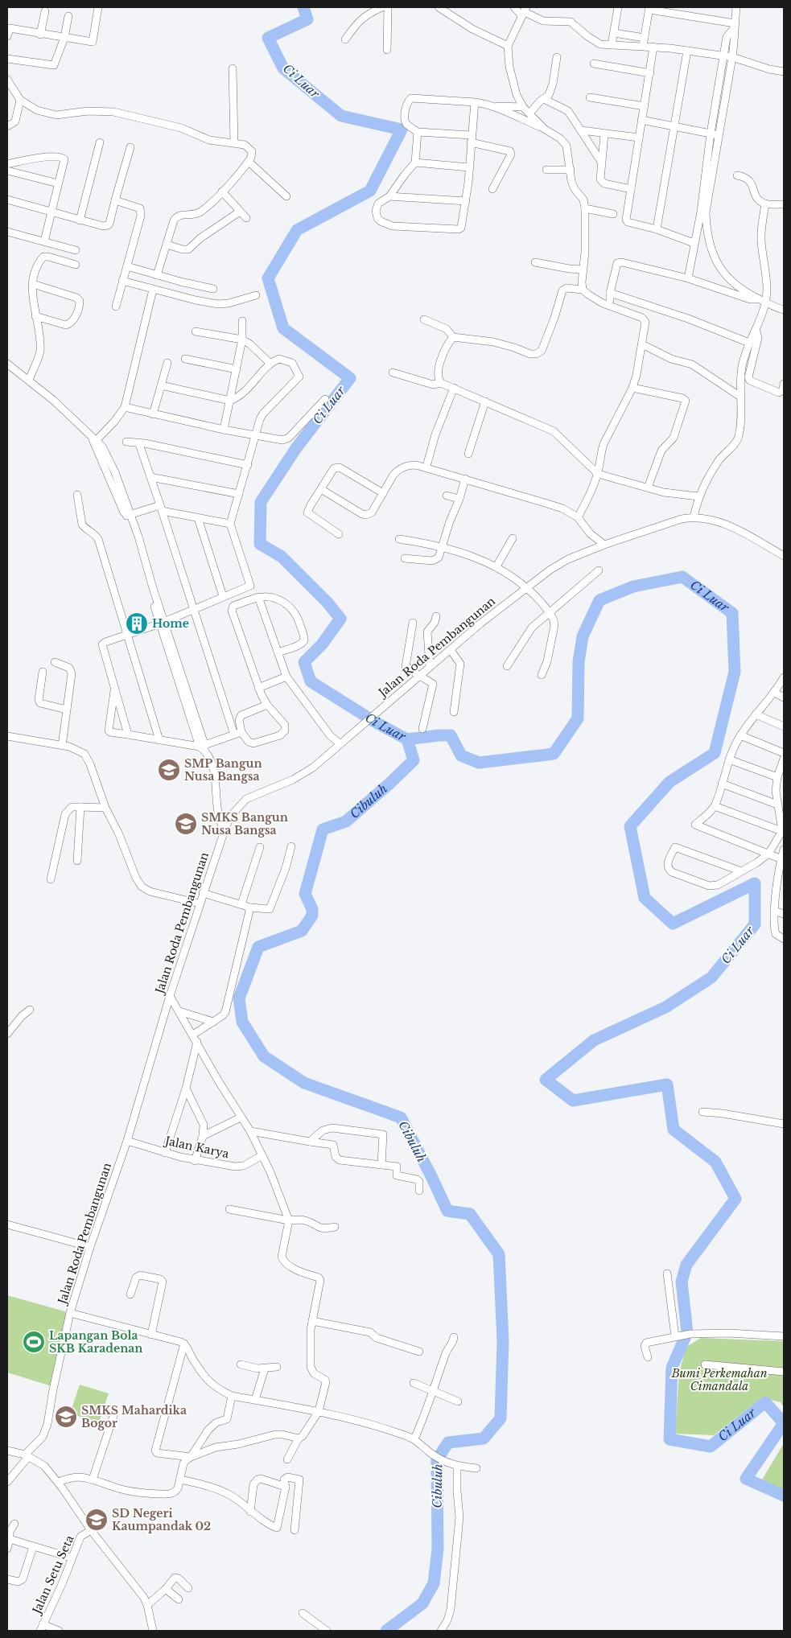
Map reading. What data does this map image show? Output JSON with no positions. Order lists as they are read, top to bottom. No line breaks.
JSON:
{"streets":{"street":["Jalan Roda Pembangunan","Jalan Karya","Jalan Setu Seta"]},"crossings":[["Jalan Roda Pembangunan","Jalan Karya"]],"water":["Ci Luar","Cibuluh"],"parks":["Bumi Perkemahan Cimandala"],"places":{"building":["Home"],"school or university":["SMP Bangun Nusa Bangsa","SMKS Bangun Nusa Bangsa","SMKS Mahardika Bogor","SD Negeri Kaumpandak 02"],"sports":["Lapangan Bola SKB Karadenan"]}}
